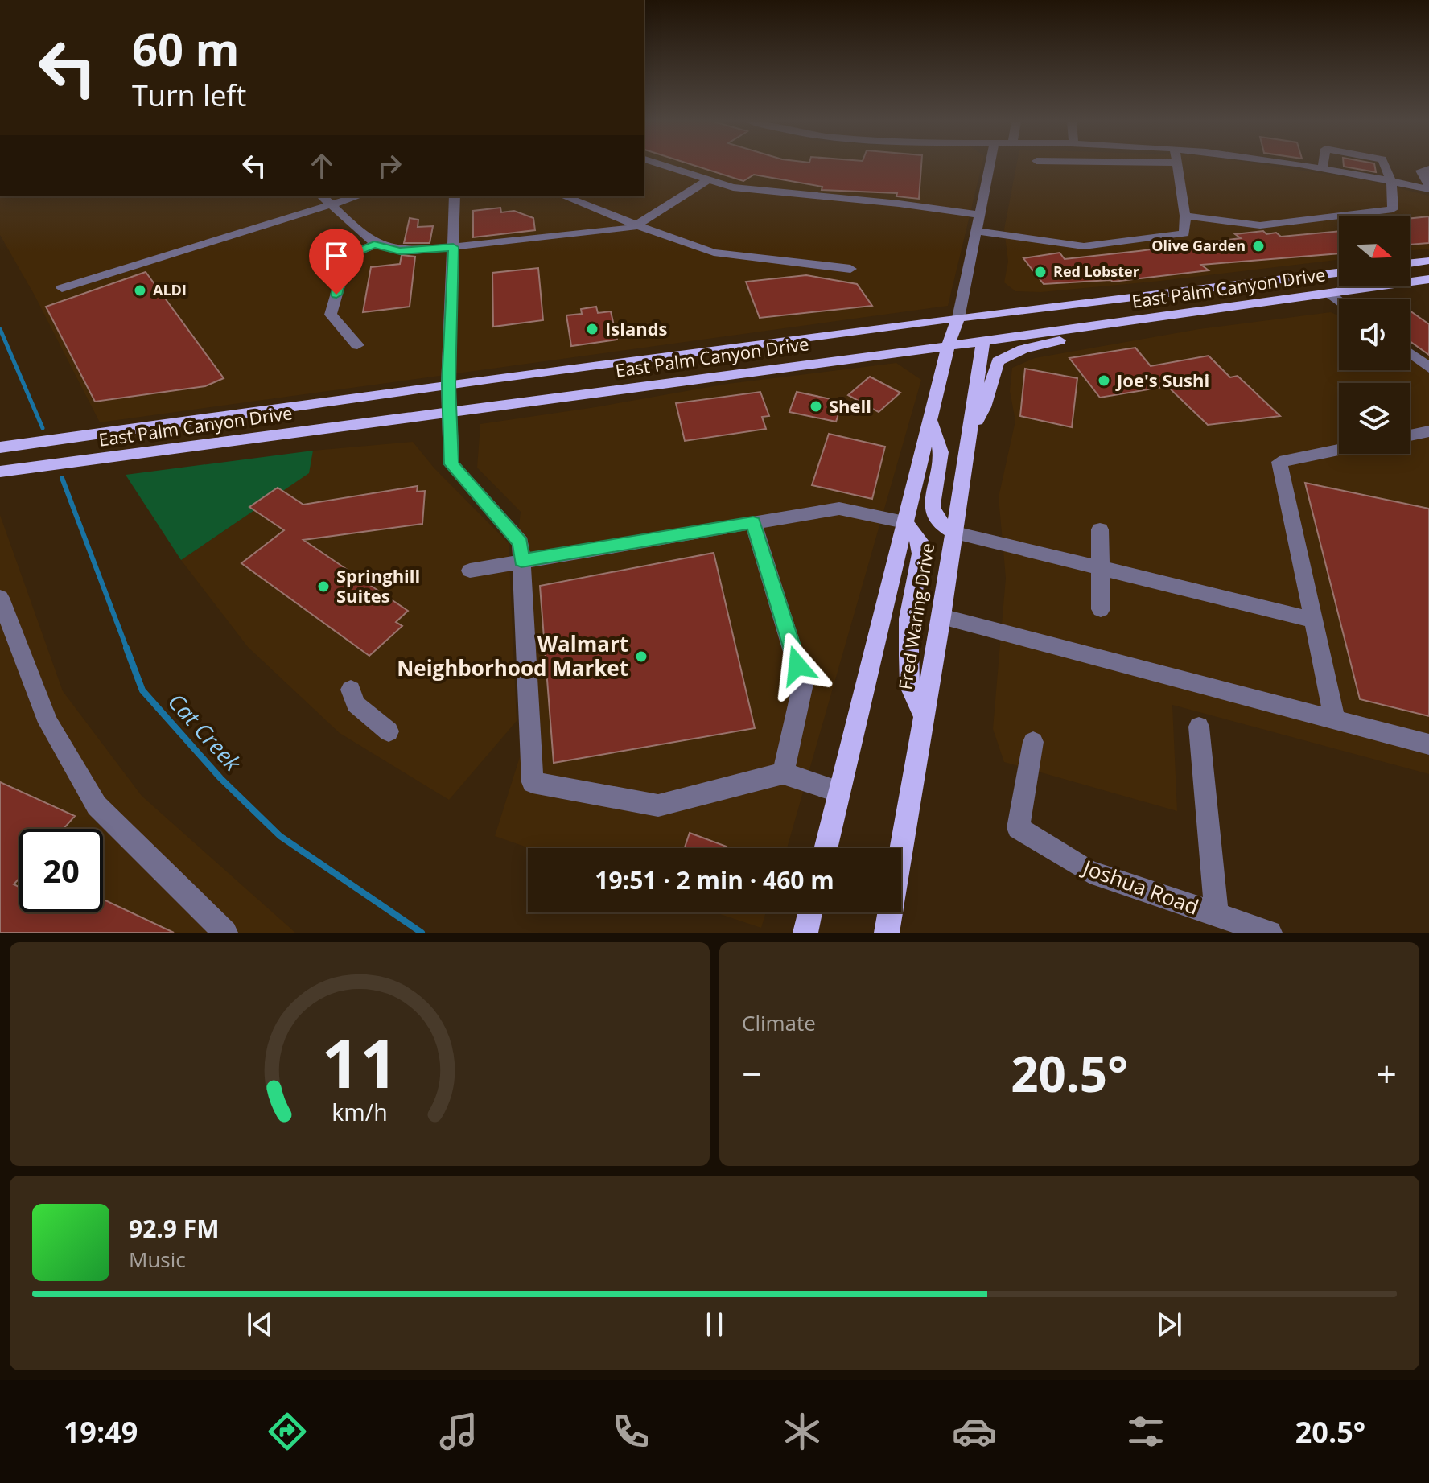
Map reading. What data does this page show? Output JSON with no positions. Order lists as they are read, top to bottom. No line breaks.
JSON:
{"streets":{"main road":["East Palm Canyon Drive","Fred Waring Drive"],"street":["Joshua Road"]},"crossings":[["East Palm Canyon Drive","Fred Waring Drive"]],"water":["Cat Creek"],"places":["Olive Garden","Red Lobster","ALDI","Islands","Joe's Sushi","Shell","Springhill Suites","Walmart Neighborhood Market"],"north":"right","page":{"turn":["60 m","Turn left"],"limit":"20","trip":"19:51 · 2 min · 460 m","tile":"Climate","heat":["−","20.5°","+"],"song":["92.9 FM","Music"],"tabs":["19:49","20.5°"],"gauge":["11","km/h"]}}
